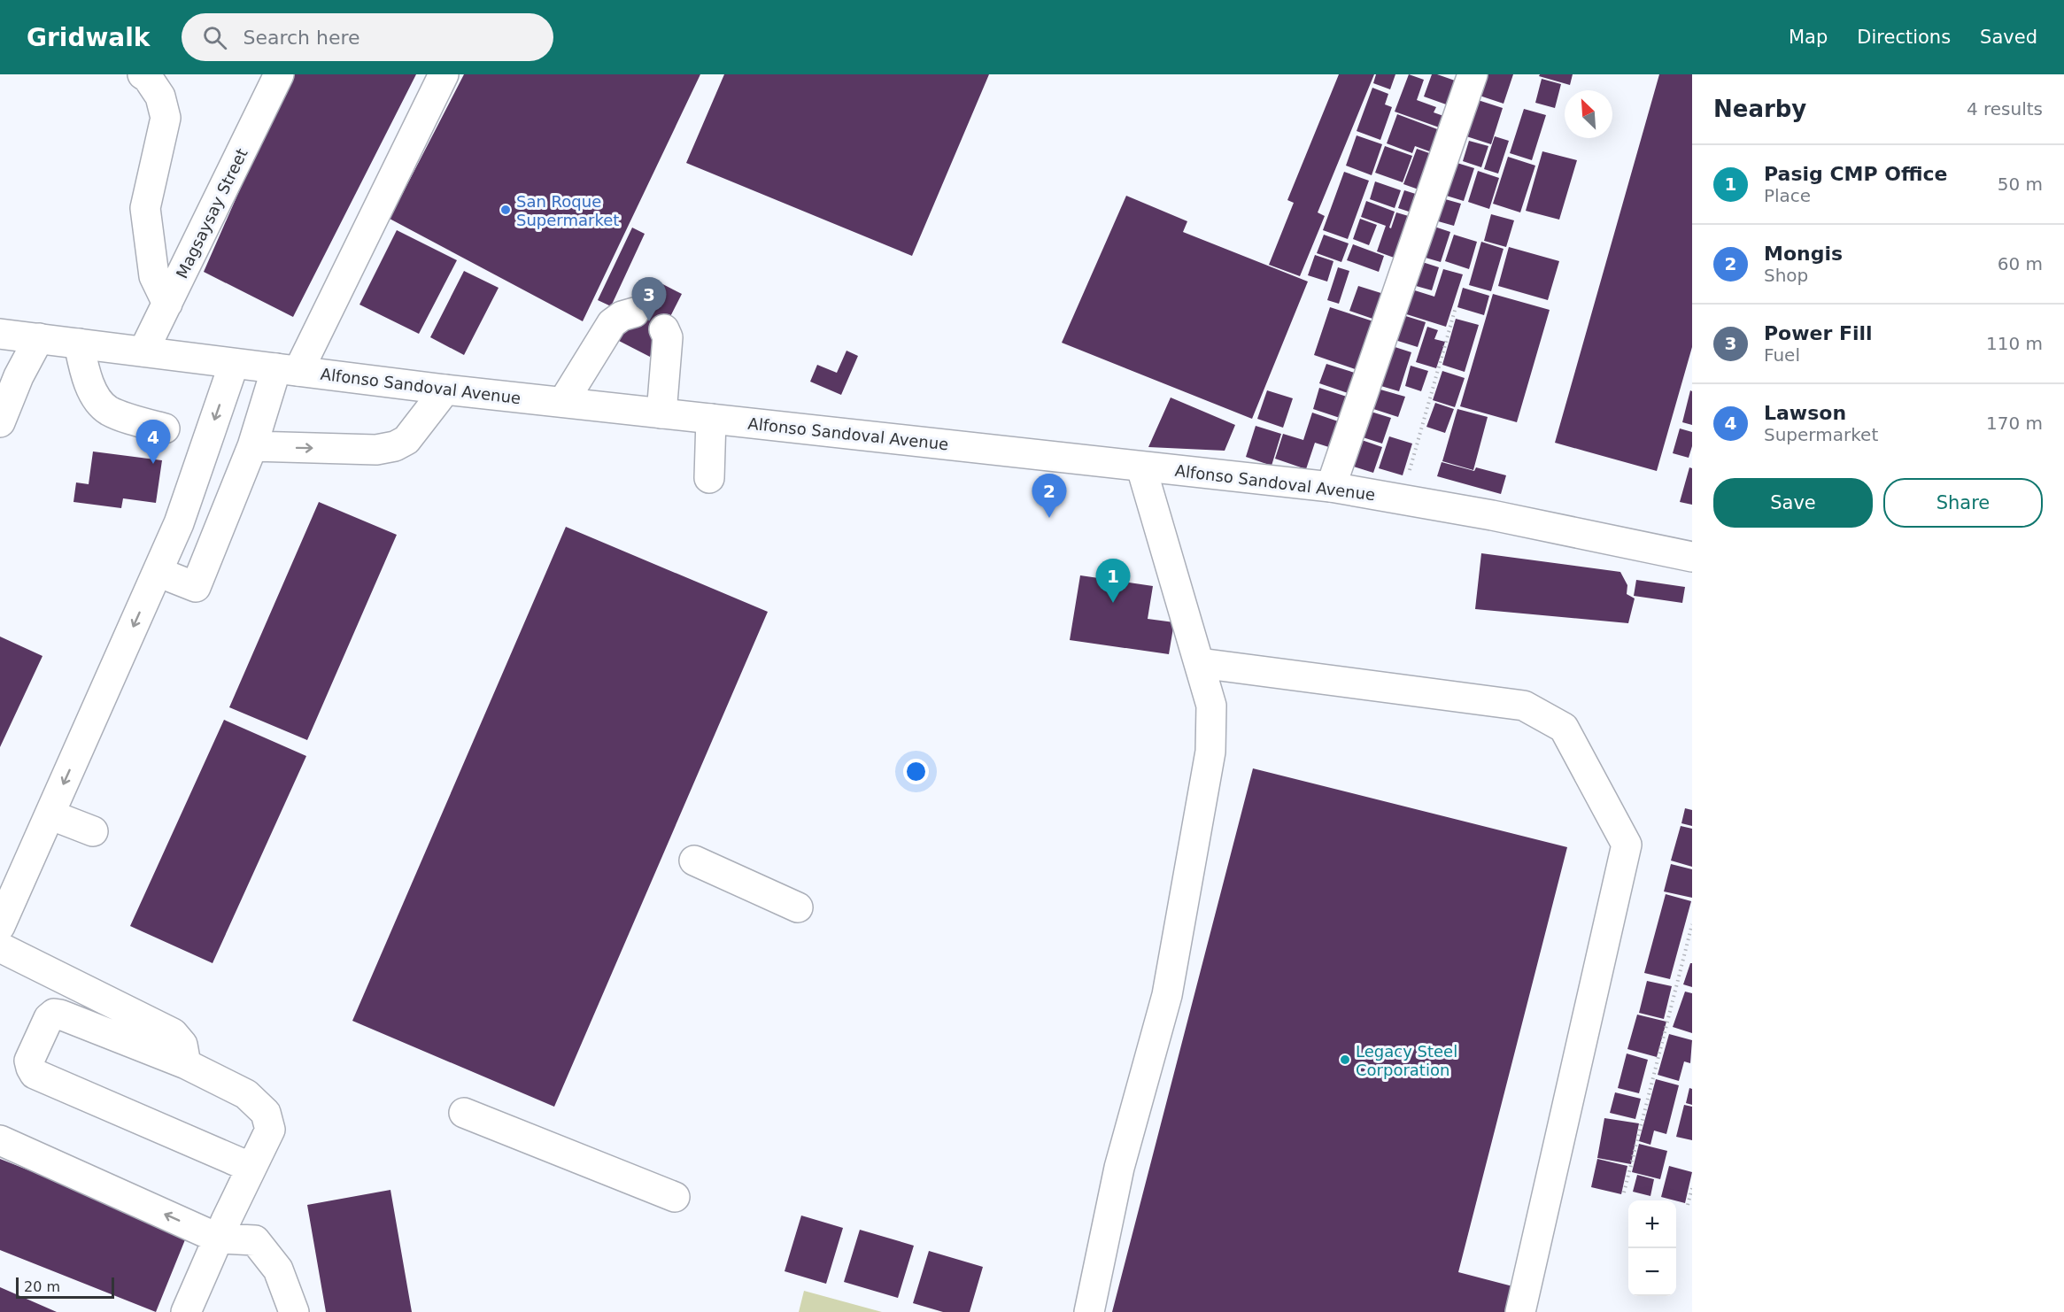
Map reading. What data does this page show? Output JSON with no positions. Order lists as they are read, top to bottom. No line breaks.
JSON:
{"streets":{"main road":["Magsaysay Street","Alfonso Sandoval Avenue"]},"crossings":[["Magsaysay Street","Alfonso Sandoval Avenue"]],"places":["San Roque Supermarket","Legacy Steel Corporation"],"scale_bar":"20 m","north":"top left","page":{"header":"Gridwalk","search":"Search here","nav":["Map","Directions","Saved"],"heading":["Nearby","4 results"],"list":[{"mark":"1","name":"Pasig CMP Office","note":"Place","value":"50 m"},{"mark":"2","name":"Mongis","note":"Shop","value":"60 m"},{"mark":"3","name":"Power Fill","note":"Fuel","value":"110 m"},{"mark":"4","name":"Lawson","note":"Supermarket","value":"170 m"}],"pins":["3","4","2","1"],"buttons":["Save","Share"],"map_buttons":["+","−"],"scale":"20 m"}}
